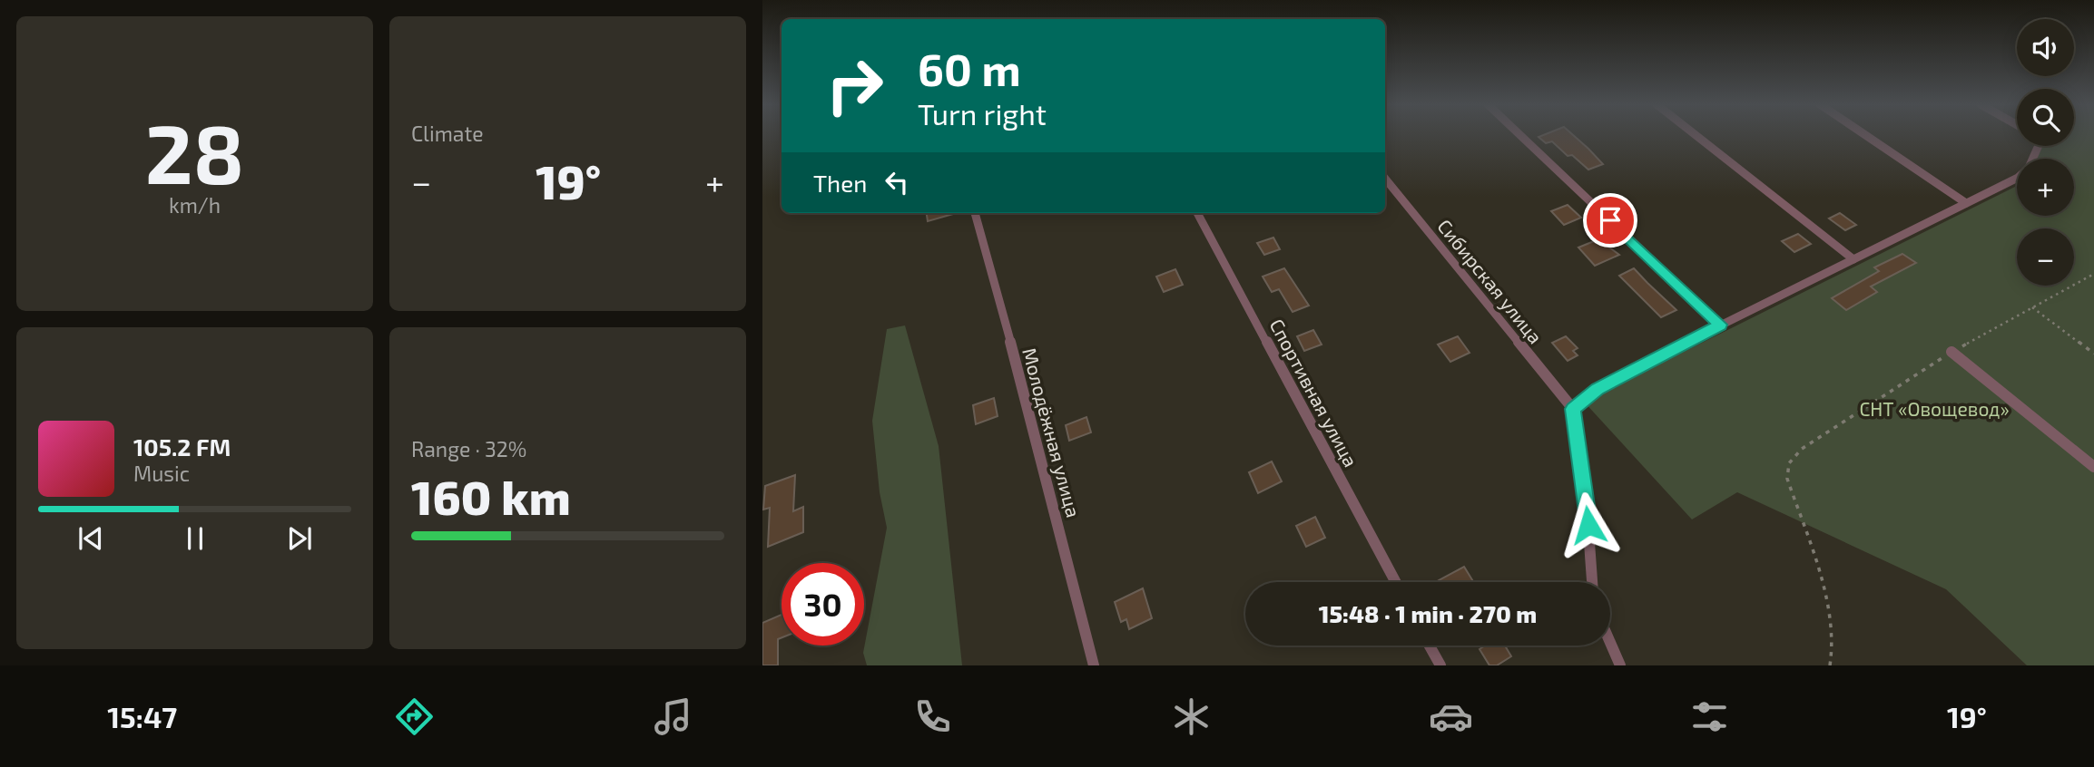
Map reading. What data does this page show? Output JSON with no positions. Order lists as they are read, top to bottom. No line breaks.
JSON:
{"streets":{"street":["Сибирская улица","Спортивная улица","Молодёжная улица"]},"parks":["СНТ «Овощевод»"],"page":{"tile":[["28","km/h"],"Climate",["Range · 32%","160 km"]],"map_buttons":["+","−"],"turn":["60 m","Turn right"],"then":"Then","heat":["−","19°","+"],"song":["105.2 FM","Music"],"limit":"30","trip":"15:48 · 1 min · 270 m","tabs":["15:47","19°"]}}
